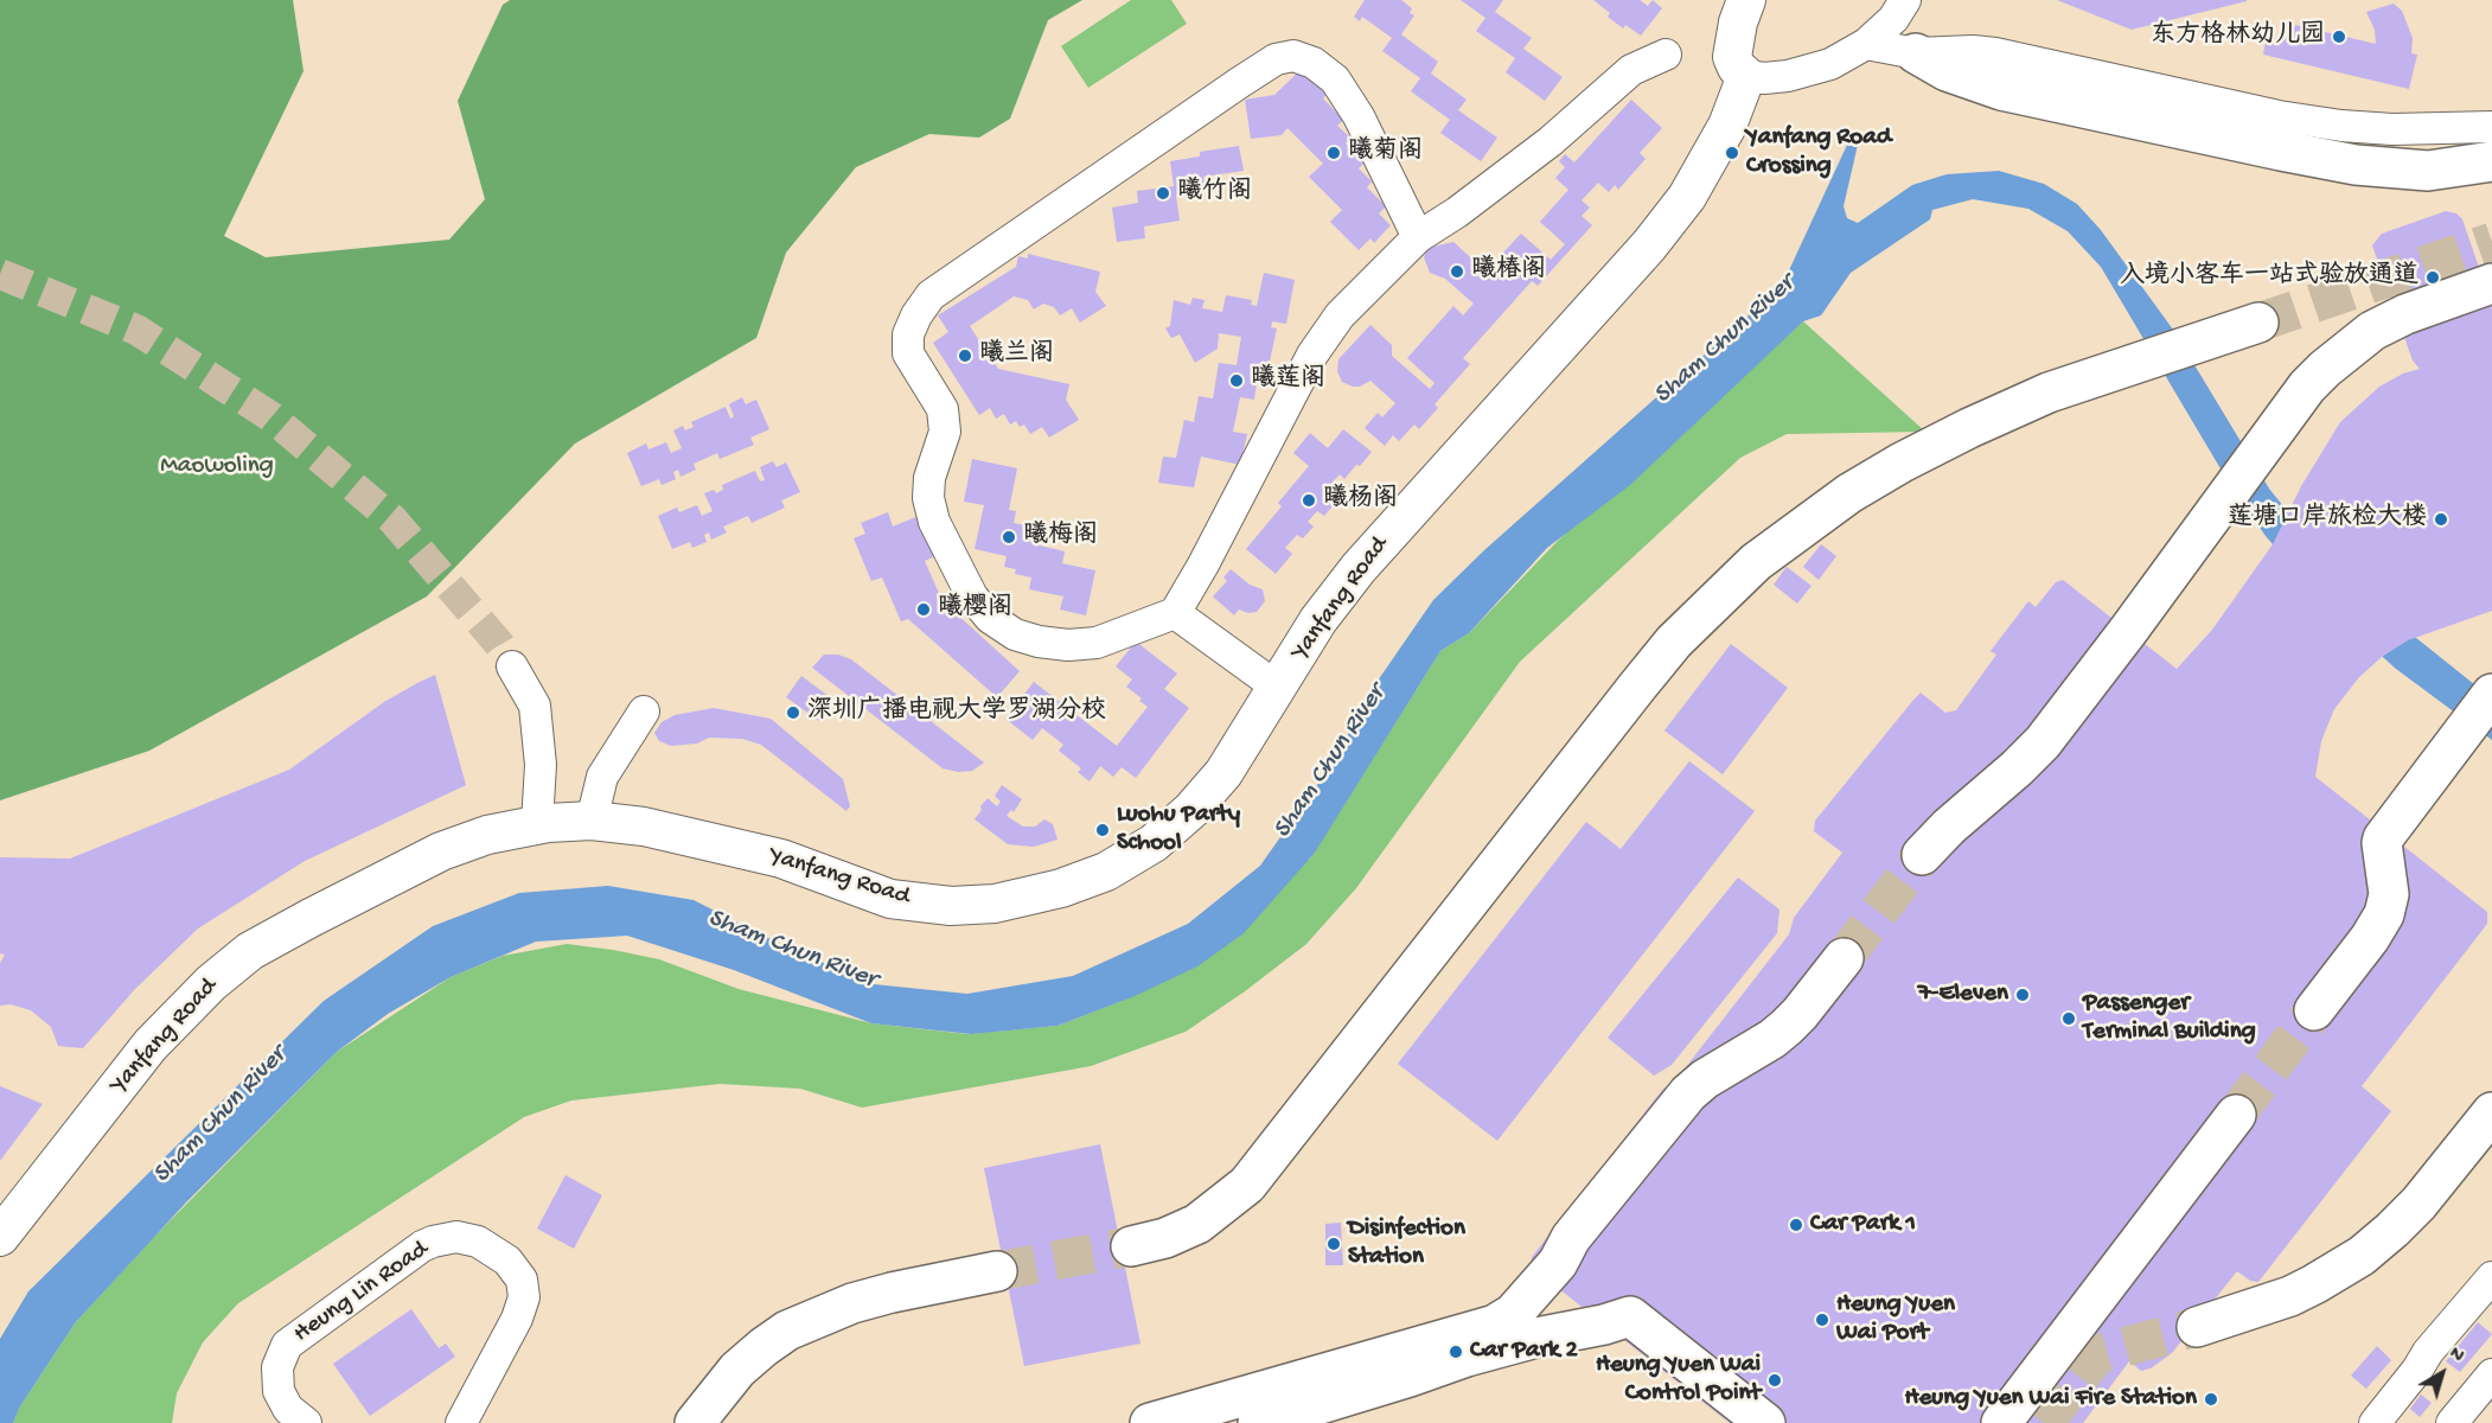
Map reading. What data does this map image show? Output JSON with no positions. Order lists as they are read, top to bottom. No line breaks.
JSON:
{"streets":{"main road":["Yanfang Road"],"street":["Heung Lin Road"]},"water":["Sham Chun River"],"parks":["Maowoling"],"places":["东方格林幼儿园","曦菊阁","Yanfang Road Crossing","曦竹阁","曦椿阁","入境小客车一站式验放通道","曦兰阁","曦莲阁","曦杨阁","莲塘口岸旅检大楼","曦梅阁","曦樱阁","深圳广播电视大学罗湖分校","Luohu Party School","7-Eleven","Passenger Terminal Building","Car Park 1","Disinfection Station","Heung Yuen Wai Port","Car Park 2","Heung Yuen Wai Control Point","Heung Yuen Wai Fire Station"],"north":"top right"}
